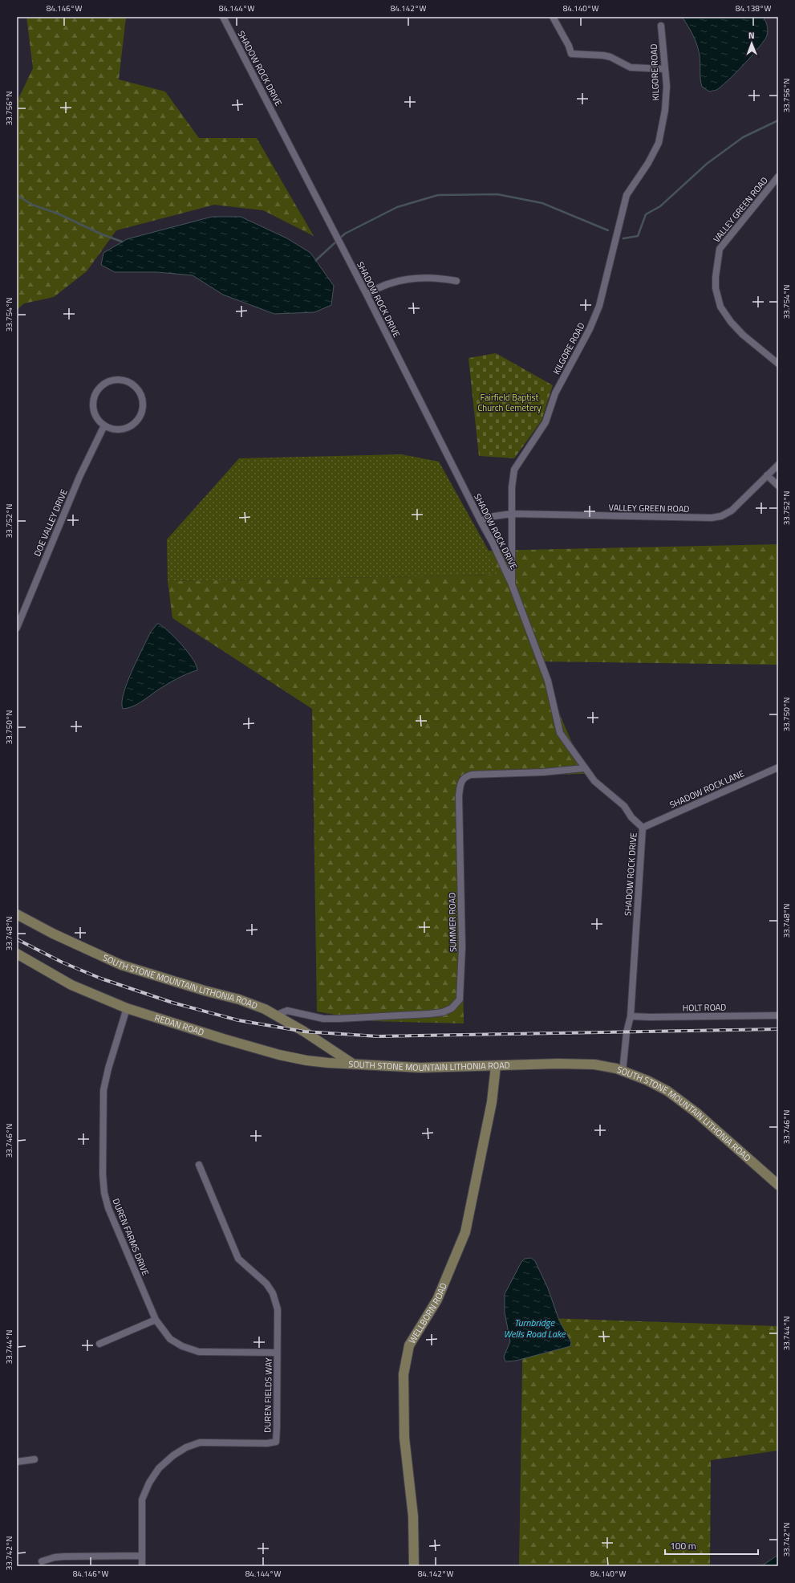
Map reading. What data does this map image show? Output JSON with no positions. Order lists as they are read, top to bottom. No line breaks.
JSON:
{"streets":{"main road":["SOUTH STONE MOUNTAIN LITHONIA ROAD","REDAN ROAD","WELLBORN ROAD"],"street":["SHADOW ROCK DRIVE","KILGORE ROAD","VALLEY GREEN ROAD","DOE VALLEY DRIVE","SHADOW ROCK LANE","SUMMER ROAD","HOLT ROAD","DUREN FARMS DRIVE","DUREN FIELDS WAY"]},"crossings":[["SHADOW ROCK DRIVE","KILGORE ROAD"],["SHADOW ROCK DRIVE","VALLEY GREEN ROAD"],["SHADOW ROCK DRIVE","SHADOW ROCK LANE"],["SHADOW ROCK DRIVE","SUMMER ROAD"],["SHADOW ROCK DRIVE","SOUTH STONE MOUNTAIN LITHONIA ROAD"],["SHADOW ROCK DRIVE","HOLT ROAD"],["KILGORE ROAD","VALLEY GREEN ROAD"],["SUMMER ROAD","SOUTH STONE MOUNTAIN LITHONIA ROAD"],["SOUTH STONE MOUNTAIN LITHONIA ROAD","REDAN ROAD"],["SOUTH STONE MOUNTAIN LITHONIA ROAD","WELLBORN ROAD"],["REDAN ROAD","DUREN FARMS DRIVE"],["DUREN FARMS DRIVE","DUREN FIELDS WAY"]],"water":["Turnbridge Wells Road Lake"],"parks":["Fairfield Baptist Church Cemetery"],"scale_bar":"100 m","north":"top","coordinates":["84.146°W","84.144°W","84.142°W","84.140°W","84.138°W","33.756°N","33.754°N","33.752°N","33.750°N","33.748°N","33.746°N","33.744°N","33.742°N"]}
